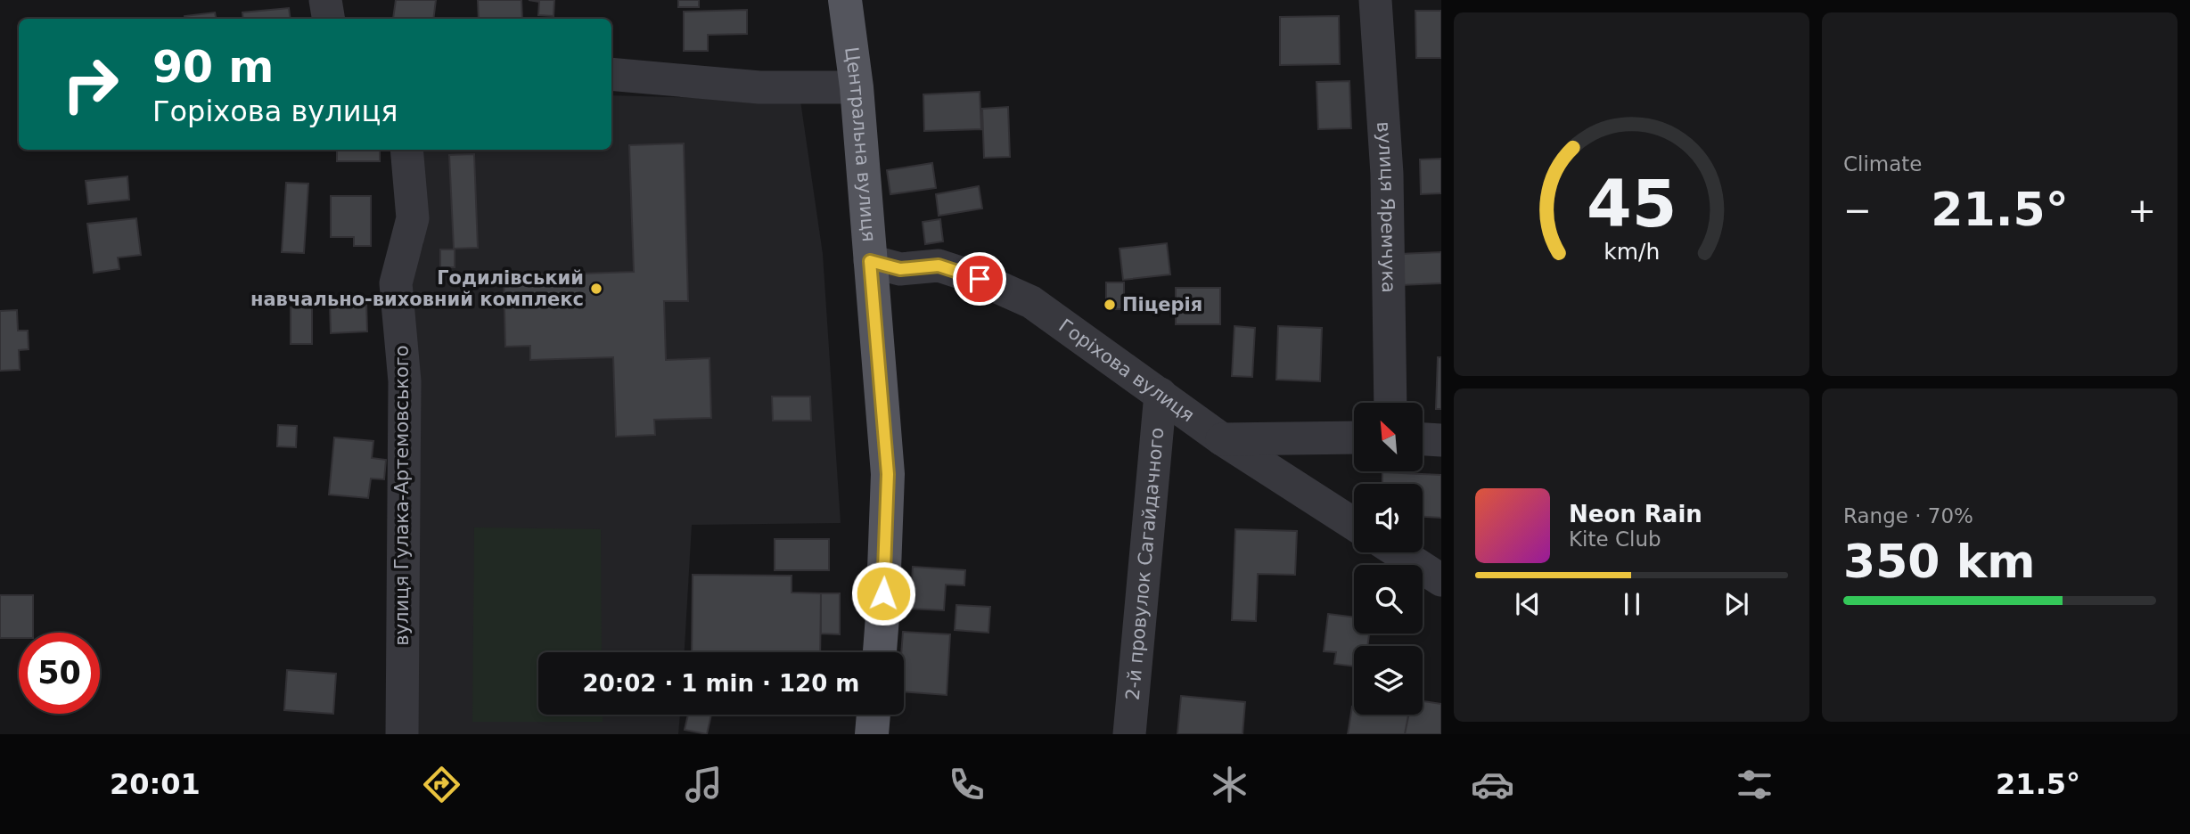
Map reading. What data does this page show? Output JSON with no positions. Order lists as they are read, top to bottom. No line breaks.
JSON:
{"streets":{"main road":["Центральна вулиця"],"street":["вулиця Яремчука","Горіхова вулиця","вулиця Гулака-Артемовського","2-й провулок Сагайдачного"]},"crossings":[["Центральна вулиця","Горіхова вулиця"],["Горіхова вулиця","2-й провулок Сагайдачного"]],"places":["Годилівський навчально-виховний комплекс","Піцерія"],"north":"top left","page":{"tile":["Climate",["Range · 70%","350 km"]],"turn":["90 m","Горіхова вулиця"],"heat":["−","21.5°","+"],"song":["Neon Rain","Kite Club"],"limit":"50","trip":"20:02 · 1 min · 120 m","tabs":["20:01","21.5°"],"gauge":["45","km/h"]}}
